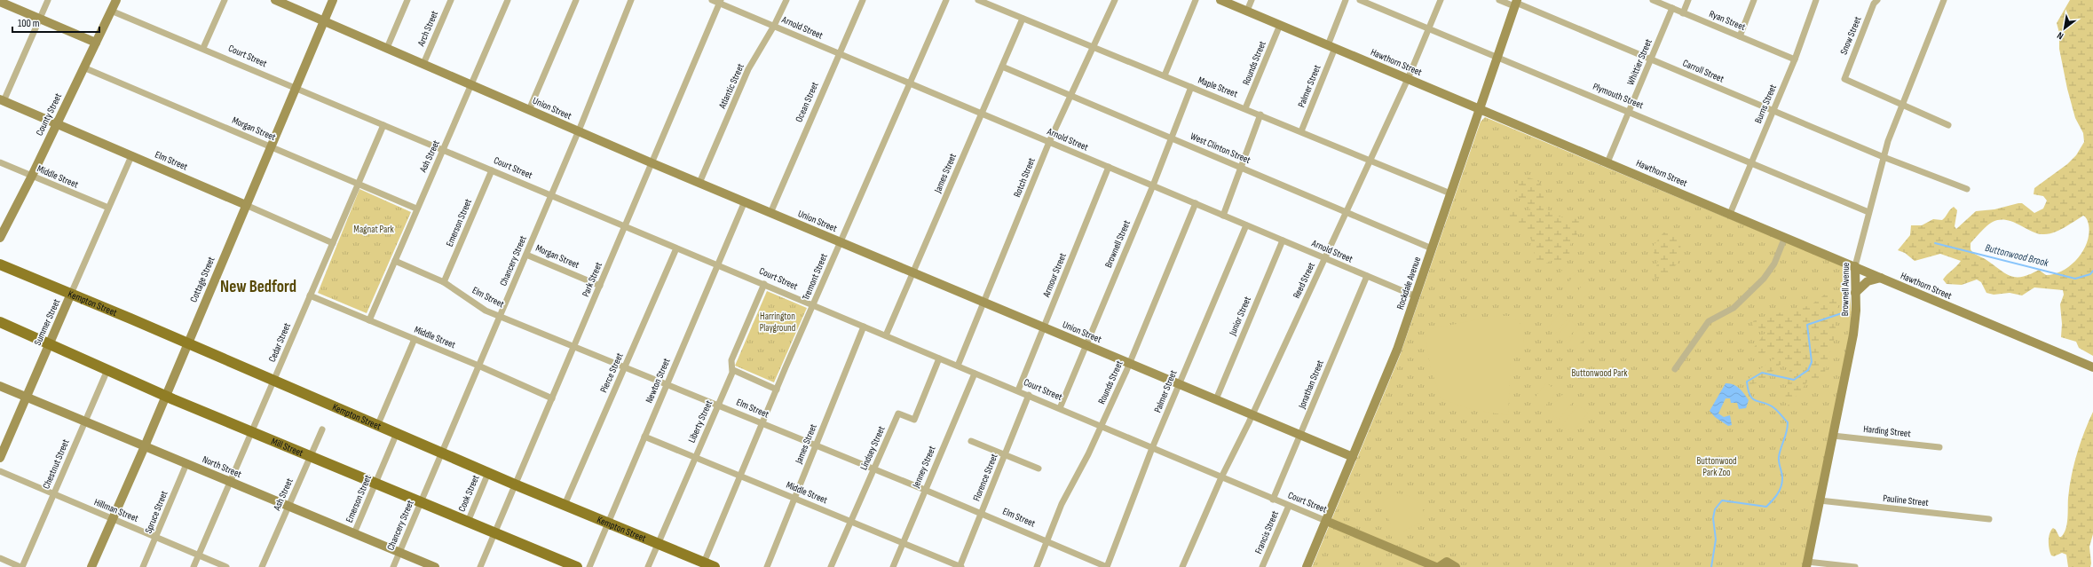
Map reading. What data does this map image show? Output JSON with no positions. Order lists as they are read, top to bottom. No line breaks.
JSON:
{"streets":{"main road":["Court Street","Hawthorn Street","Union Street","County Street","Elm Street","Cottage Street","Rockdale Avenue","Brownell Avenue","Kempton Street","Summer Street","Mill Street","North Street"],"street":["Ryan Street","Arnold Street","Arch Street","Snow Street","Whittier Street","Rounds Street","Carroll Street","Atlantic Street","Palmer Street","Maple Street","Plymouth Street","Ocean Street","Burns Street","Morgan Street","West Clinton Street","Ash Street","James Street","Middle Street","Rotch Street","Emerson Street","Brownell Street","Chancery Street","Armour Street","Tremont Street","Park Street","Reed Street","Junior Street","Cedar Street","Pierce Street","Newton Street","Jonathan Street","Liberty Street","Harding Street","Lindsey Street","Chestnut Street","Jenney Street","Florence Street","Cook Street","Pauline Street","Hillman Street","Spruce Street","Francis Street"]},"crossings":[["Ryan Street","Whittier Street"],["Ryan Street","Burns Street"],["Arnold Street","Rounds Street"],["Arnold Street","Atlantic Street"],["Arnold Street","Palmer Street"],["Arnold Street","Ocean Street"],["Arnold Street","James Street"],["Arnold Street","Rotch Street"],["Arnold Street","Brownell Street"],["Arnold Street","Armour Street"],["Arnold Street","Tremont Street"],["Arnold Street","Park Street"],["Arnold Street","Reed Street"],["Arnold Street","Rockdale Avenue"],["Arnold Street","Junior Street"],["Arnold Street","Jonathan Street"],["Arch Street","Union Street"],["Snow Street","Brownell Avenue"],["Court Street","Rounds Street"],["Court Street","Palmer Street"],["Court Street","County Street"],["Court Street","Ash Street"],["Court Street","James Street"],["Court Street","Rotch Street"],["Court Street","Emerson Street"],["Court Street","Brownell Street"],["Court Street","Chancery Street"],["Court Street","Armour Street"],["Court Street","Tremont Street"],["Court Street","Cottage Street"],["Court Street","Park Street"],["Court Street","Reed Street"],["Court Street","Rockdale Avenue"],["Court Street","Cedar Street"],["Court Street","Pierce Street"],["Court Street","Newton Street"],["Court Street","Jonathan Street"],["Court Street","Liberty Street"],["Court Street","Lindsey Street"],["Court Street","Jenney Street"],["Court Street","Florence Street"],["Court Street","Francis Street"],["Hawthorn Street","Whittier Street"],["Hawthorn Street","Rounds Street"],["Hawthorn Street","Palmer Street"],["Hawthorn Street","Burns Street"],["Hawthorn Street","Reed Street"],["Hawthorn Street","Rockdale Avenue"],["Hawthorn Street","Brownell Avenue"],["Whittier Street","Carroll Street"],["Whittier Street","Plymouth Street"],["Rounds Street","Maple Street"],["Rounds Street","Union Street"],["Rounds Street","Elm Street"],["Carroll Street","Burns Street"],["Carroll Street","Rockdale Avenue"],["Carroll Street","Brownell Avenue"],["Atlantic Street","Union Street"],["Palmer Street","Maple Street"],["Palmer Street","Union Street"],["Palmer Street","Elm Street"],["Maple Street","James Street"],["Maple Street","Rotch Street"],["Maple Street","Brownell Street"],["Maple Street","Reed Street"],["Maple Street","Rockdale Avenue"],["Plymouth Street","Burns Street"],["Plymouth Street","Reed Street"],["Plymouth Street","Rockdale Avenue"],["Plymouth Street","Brownell Avenue"],["Ocean Street","Union Street"],["Union Street","Ash Street"],["Union Street","James Street"],["Union Street","Rotch Street"],["Union Street","Brownell Street"],["Union Street","Chancery Street"],["Union Street","Armour Street"],["Union Street","Tremont Street"],["Union Street","Cottage Street"],["Union Street","Park Street"],["Union Street","Reed Street"],["Union Street","Rockdale Avenue"],["Union Street","Junior Street"],["Union Street","Newton Street"],["Union Street","Jonathan Street"],["County Street","Morgan Street"],["County Street","Elm Street"],["County Street","Middle Street"],["Morgan Street","Ash Street"],["Morgan Street","Chancery Street"],["Morgan Street","Cottage Street"],["Morgan Street","Park Street"],["Morgan Street","Cedar Street"],["West Clinton Street","James Street"],["West Clinton Street","Rotch Street"],["West Clinton Street","Brownell Street"],["West Clinton Street","Reed Street"],["West Clinton Street","Rockdale Avenue"],["Ash Street","Elm Street"],["Ash Street","Middle Street"],["Ash Street","Mill Street"],["Ash Street","North Street"],["Elm Street","James Street"],["Elm Street","Emerson Street"],["Elm Street","Chancery Street"],["Elm Street","Tremont Street"],["Elm Street","Cottage Street"],["Elm Street","Park Street"],["Elm Street","Summer Street"],["Elm Street","Cedar Street"],["Elm Street","Pierce Street"],["Elm Street","Newton Street"],["Elm Street","Liberty Street"],["Elm Street","Lindsey Street"],["Elm Street","Jenney Street"],["Elm Street","Florence Street"],["James Street","Middle Street"],["Middle Street","Chancery Street"],["Middle Street","Tremont Street"],["Middle Street","Park Street"],["Middle Street","Summer Street"],["Middle Street","Cedar Street"],["Middle Street","Newton Street"],["Middle Street","Liberty Street"],["Middle Street","Lindsey Street"],["Middle Street","Jenney Street"],["Middle Street","Florence Street"],["Emerson Street","Kempton Street"],["Emerson Street","Mill Street"],["Emerson Street","North Street"],["Chancery Street","Kempton Street"],["Chancery Street","Mill Street"],["Chancery Street","North Street"],["Tremont Street","Kempton Street"],["Cottage Street","Kempton Street"],["Cottage Street","Mill Street"],["Cottage Street","North Street"],["Cottage Street","Hillman Street"],["Park Street","Kempton Street"],["Park Street","Mill Street"],["Brownell Avenue","Harding Street"],["Brownell Avenue","Pauline Street"],["Kempton Street","Summer Street"],["Kempton Street","Cedar Street"],["Kempton Street","Pierce Street"],["Kempton Street","Newton Street"],["Kempton Street","Liberty Street"],["Kempton Street","Cook Street"],["Summer Street","Mill Street"],["Summer Street","North Street"],["Cedar Street","Mill Street"],["Cedar Street","North Street"],["Cedar Street","Hillman Street"],["Mill Street","Chestnut Street"],["Mill Street","Cook Street"],["Chestnut Street","North Street"],["Chestnut Street","Hillman Street"],["North Street","Spruce Street"],["Hillman Street","Spruce Street"]],"districts":["New Bedford"],"water":["Buttonwood Brook"],"parks":["Magnat Park","Harrington Playground","Buttonwood Park","Buttonwood Park Zoo"],"scale_bar":"100 m","north":"bottom left"}
